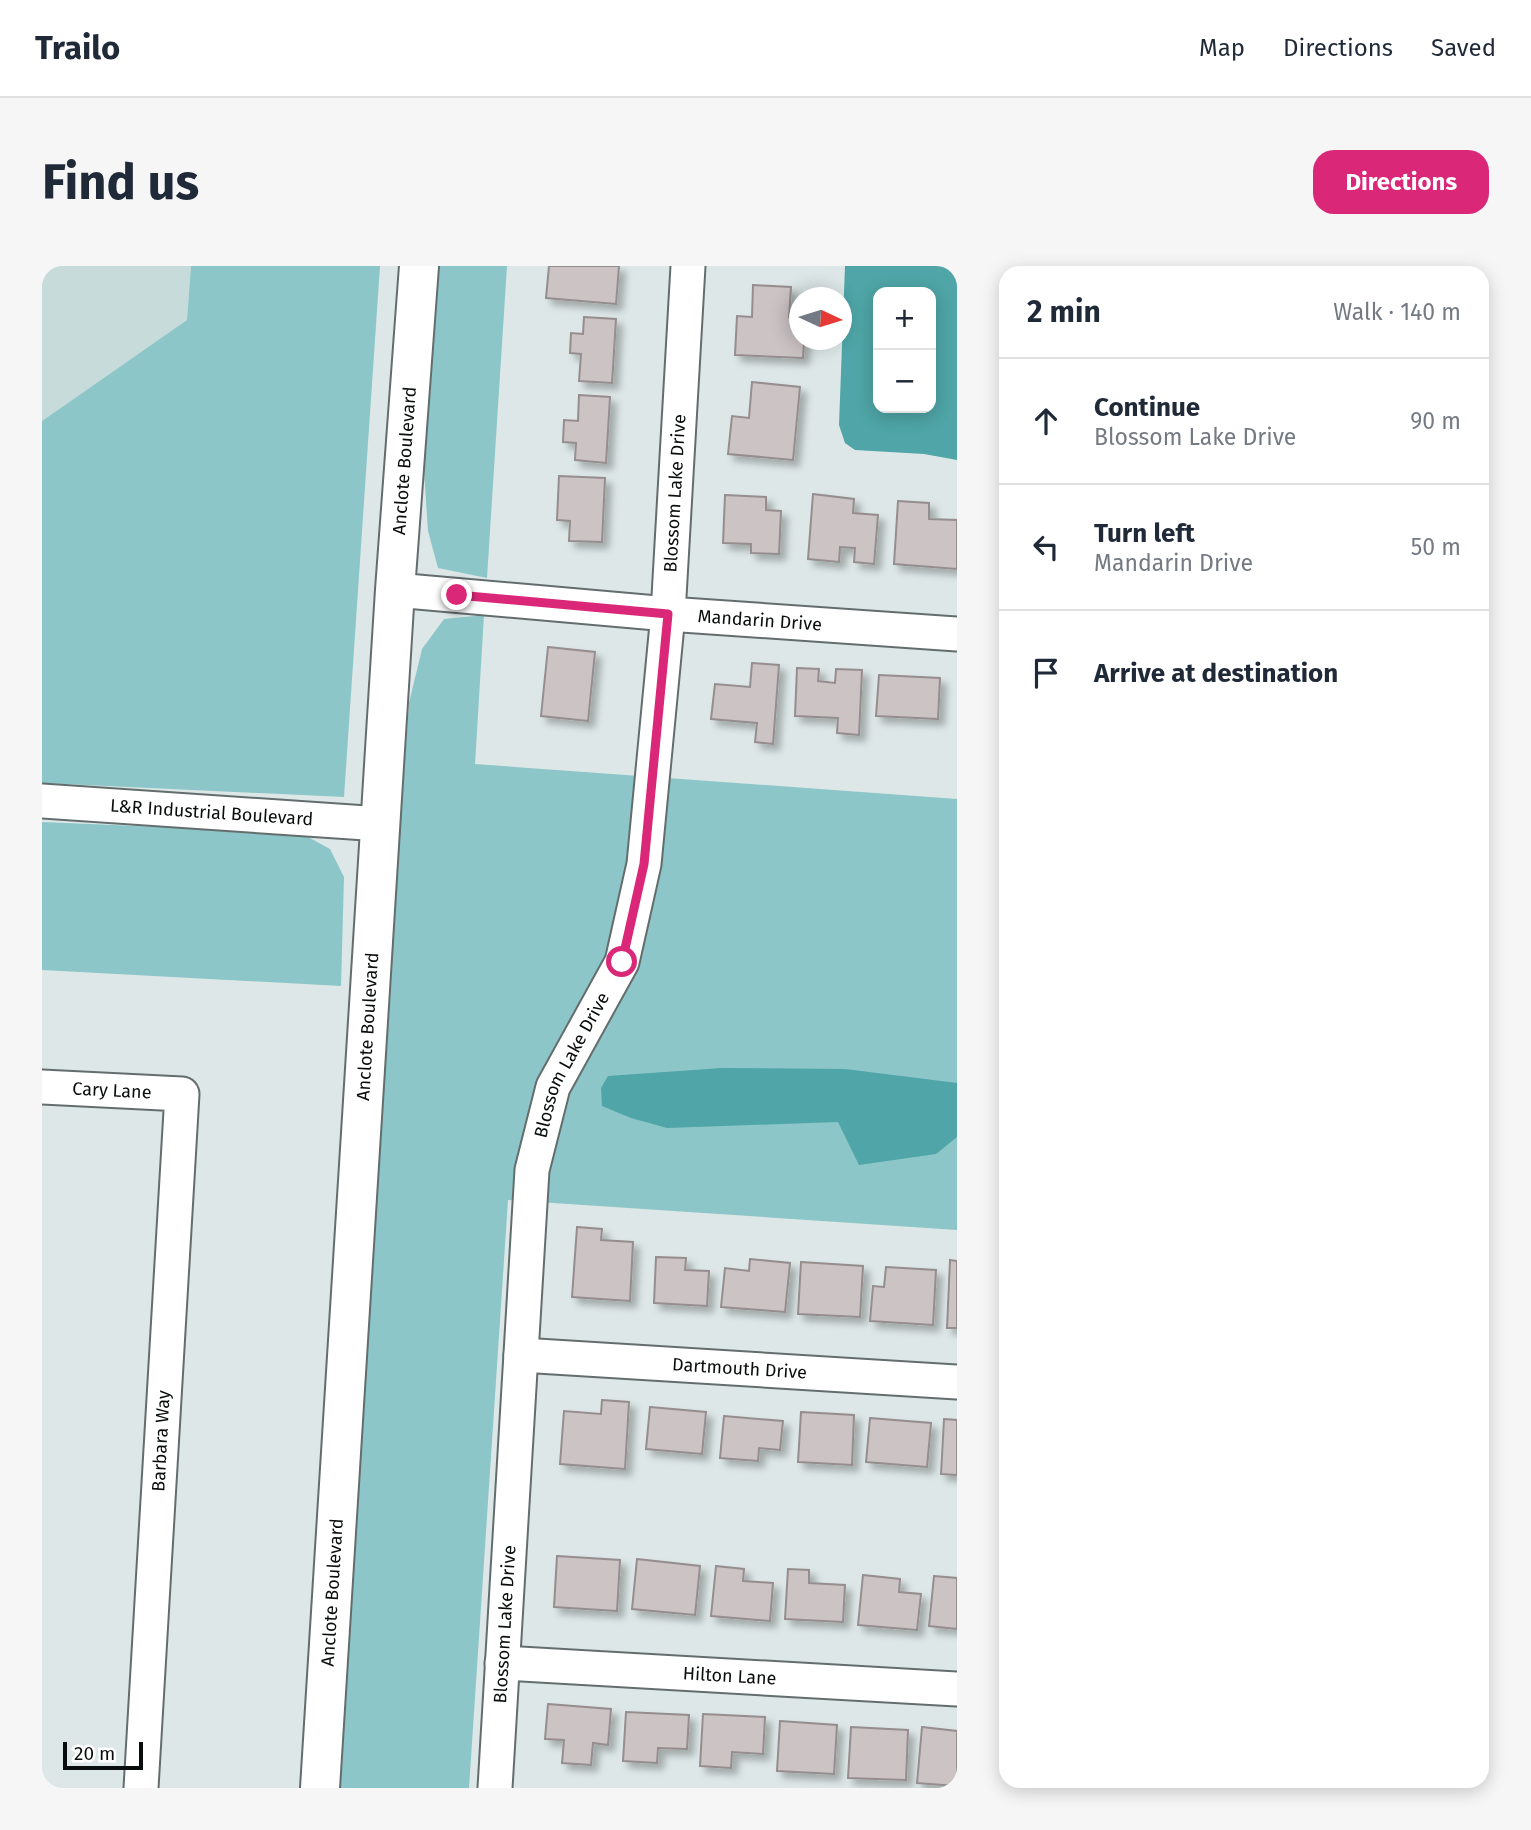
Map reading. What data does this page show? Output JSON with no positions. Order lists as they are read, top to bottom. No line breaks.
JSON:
{"streets":{"street":["Anclote Boulevard","Blossom Lake Drive","Mandarin Drive","L&R Industrial Boulevard","Cary Lane","Dartmouth Drive","Barbara Way","Hilton Lane"]},"crossings":[["Anclote Boulevard","Mandarin Drive"],["Anclote Boulevard","L&R Industrial Boulevard"],["Blossom Lake Drive","Mandarin Drive"],["Blossom Lake Drive","Dartmouth Drive"],["Blossom Lake Drive","Hilton Lane"],["Cary Lane","Barbara Way"]],"scale_bar":"20 m","north":"right","page":{"header":"Trailo","nav":["Map","Directions","Saved"],"buttons":"Directions","title":"Find us","heading":["2 min","Walk · 140 m"],"map_buttons":["+","−"],"list":[["Continue","Blossom Lake Drive","90 m"],["Turn left","Mandarin Drive","50 m"],"Arrive at destination"],"scale":"20 m"}}
